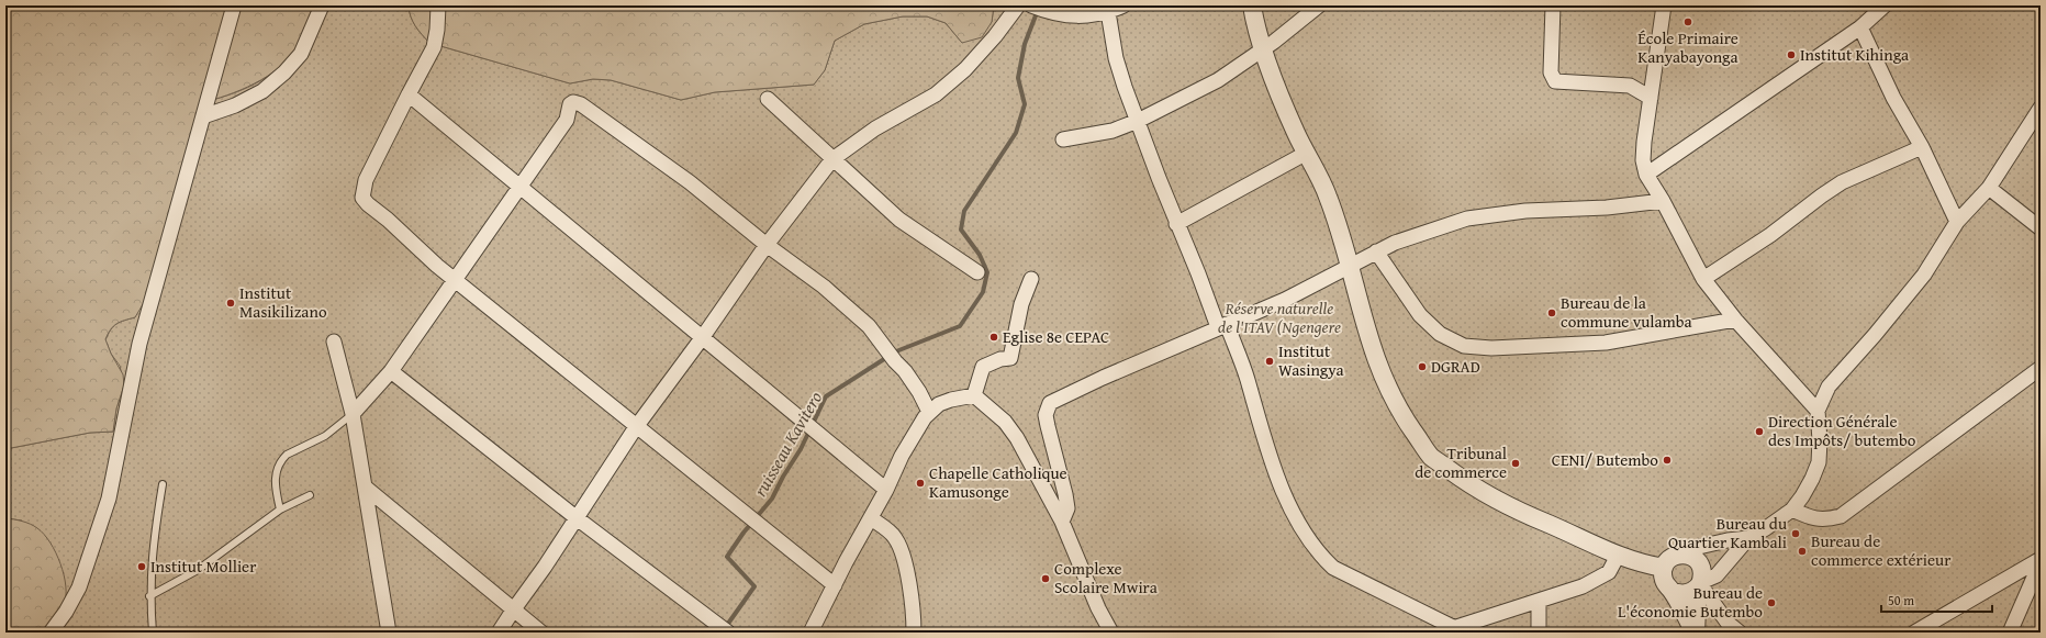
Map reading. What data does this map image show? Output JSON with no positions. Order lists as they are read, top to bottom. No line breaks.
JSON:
{"water":["ruisseau Kavitero"],"parks":["Réserve naturelle de l'ITAV (Ngengere"],"places":["École Primaire Kanyabayonga","Institut Kihinga","Institut Masikilizano","Bureau de la commune vulamba","Eglise 8e CEPAC","Institut Wasingya","DGRAD","Direction Générale des Impôts/ butembo","CENI/ Butembo","Tribunal de commerce","Chapelle Catholique Kamusonge","Bureau du Quartier Kambali","Bureau de commerce extérieur","Institut Mollier","Complexe Scolaire Mwira","Bureau de L'économie Butembo"],"scale_bar":"50 m"}
